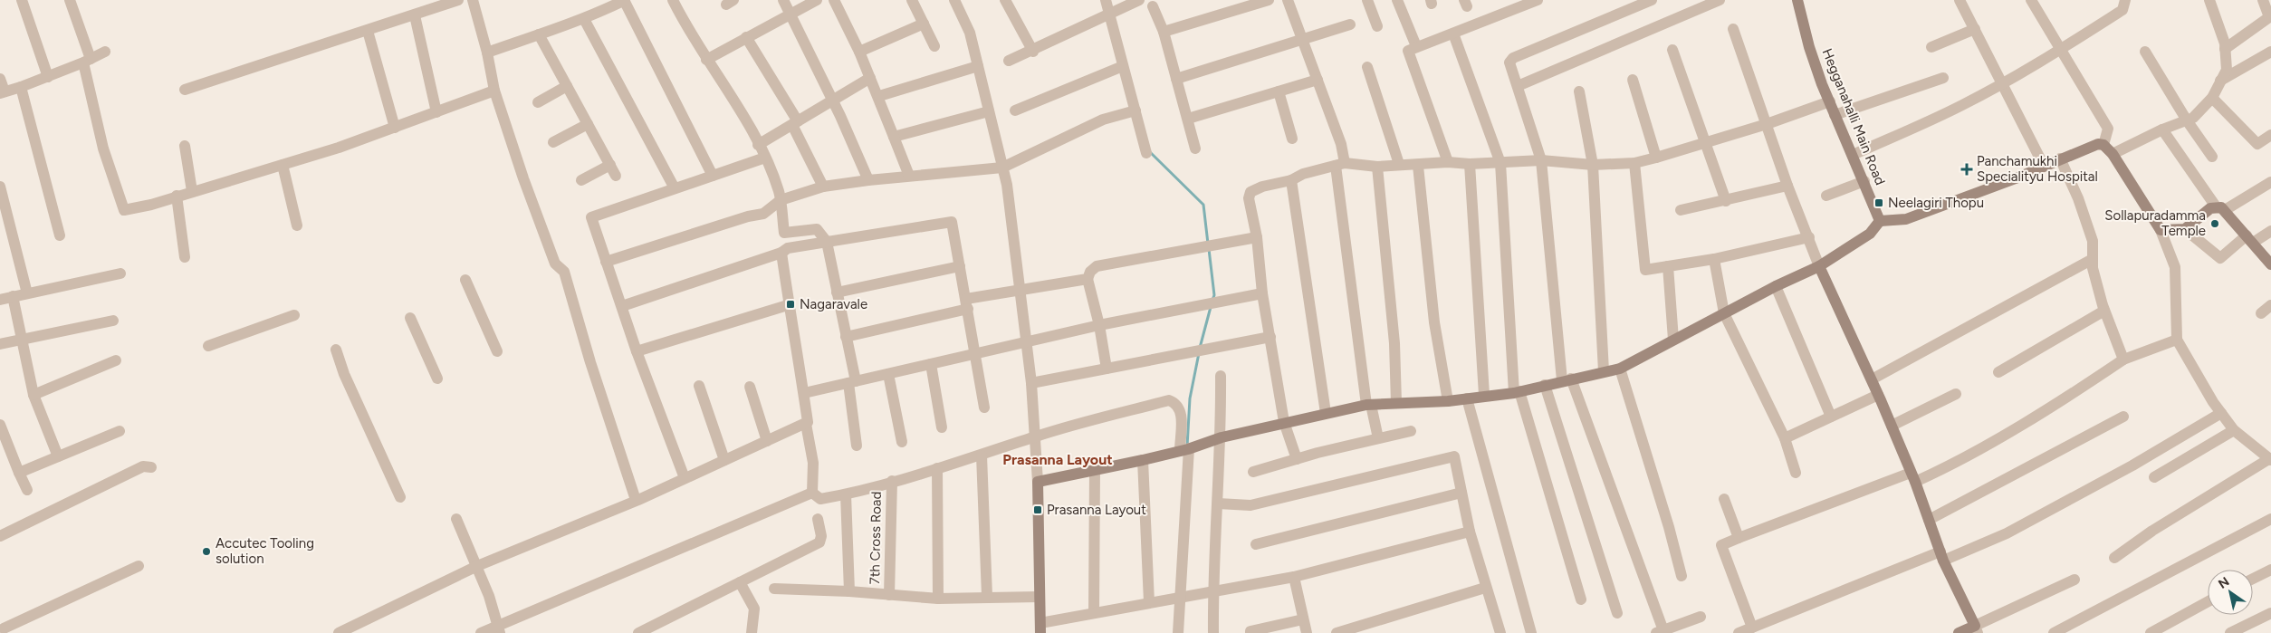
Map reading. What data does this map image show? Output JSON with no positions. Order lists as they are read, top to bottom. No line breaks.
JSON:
{"streets":{"street":["Hegganahalli Main Road","7th Cross Road"]},"districts":["Prasanna Layout"],"places":{"health":["Panchamukhi Specialityu Hospital"],"transit":["Neelagiri Thopu","Nagaravale","Prasanna Layout"],"other":["Sollapuradamma Temple","Accutec Tooling solution"]},"north":"top left"}
